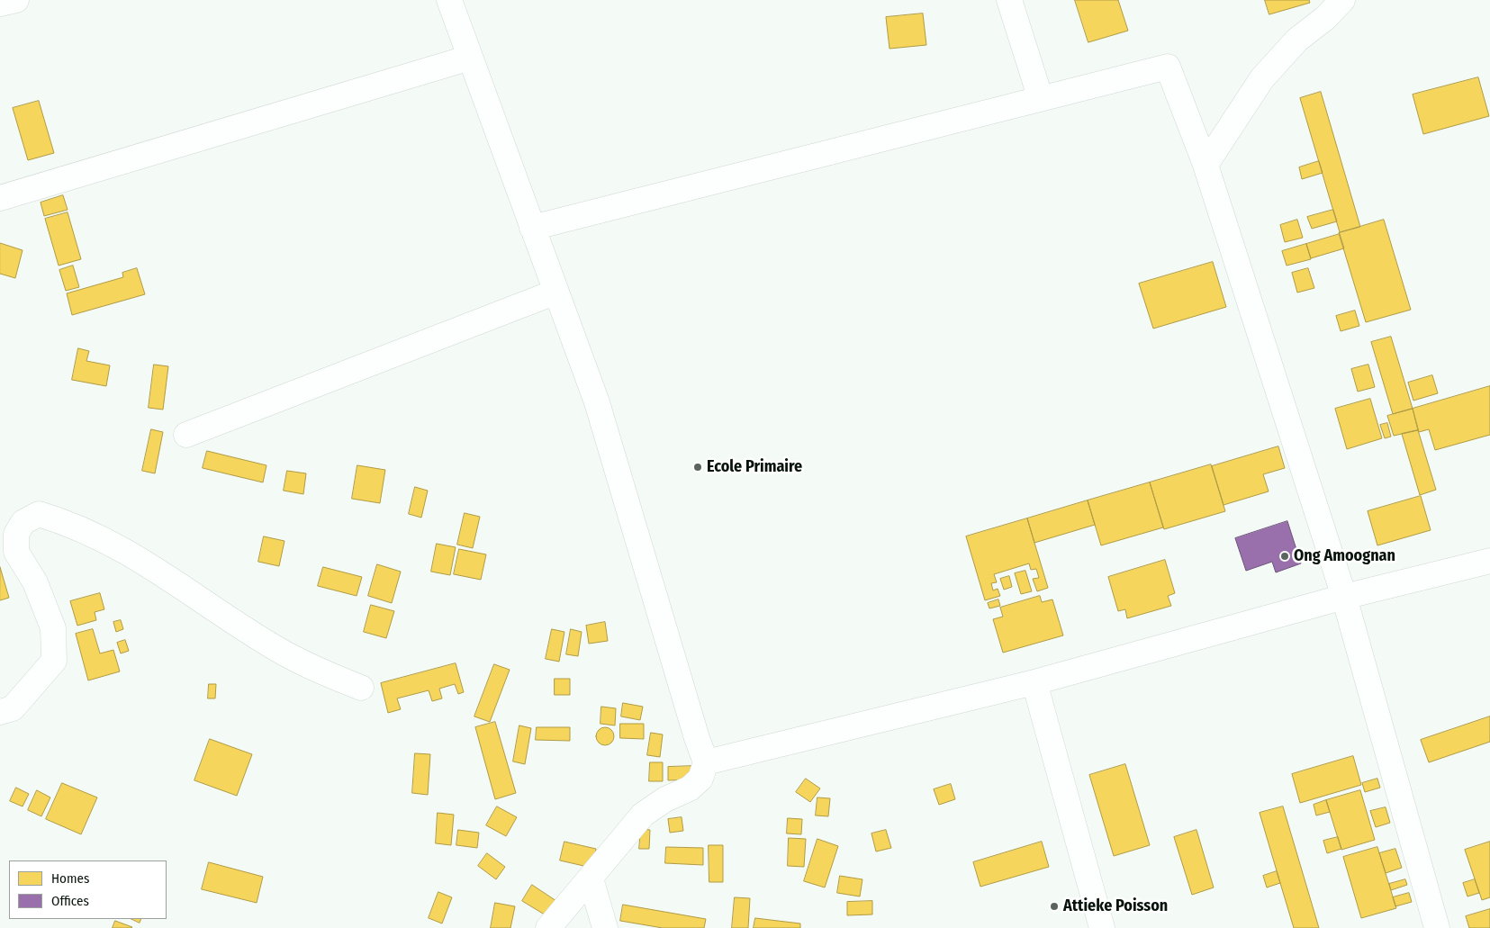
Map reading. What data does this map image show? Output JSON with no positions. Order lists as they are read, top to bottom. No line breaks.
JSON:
{"places":["Ecole Primaire","Ong Amoognan","Attieke Poisson"],"legend":["Homes","Offices"]}
